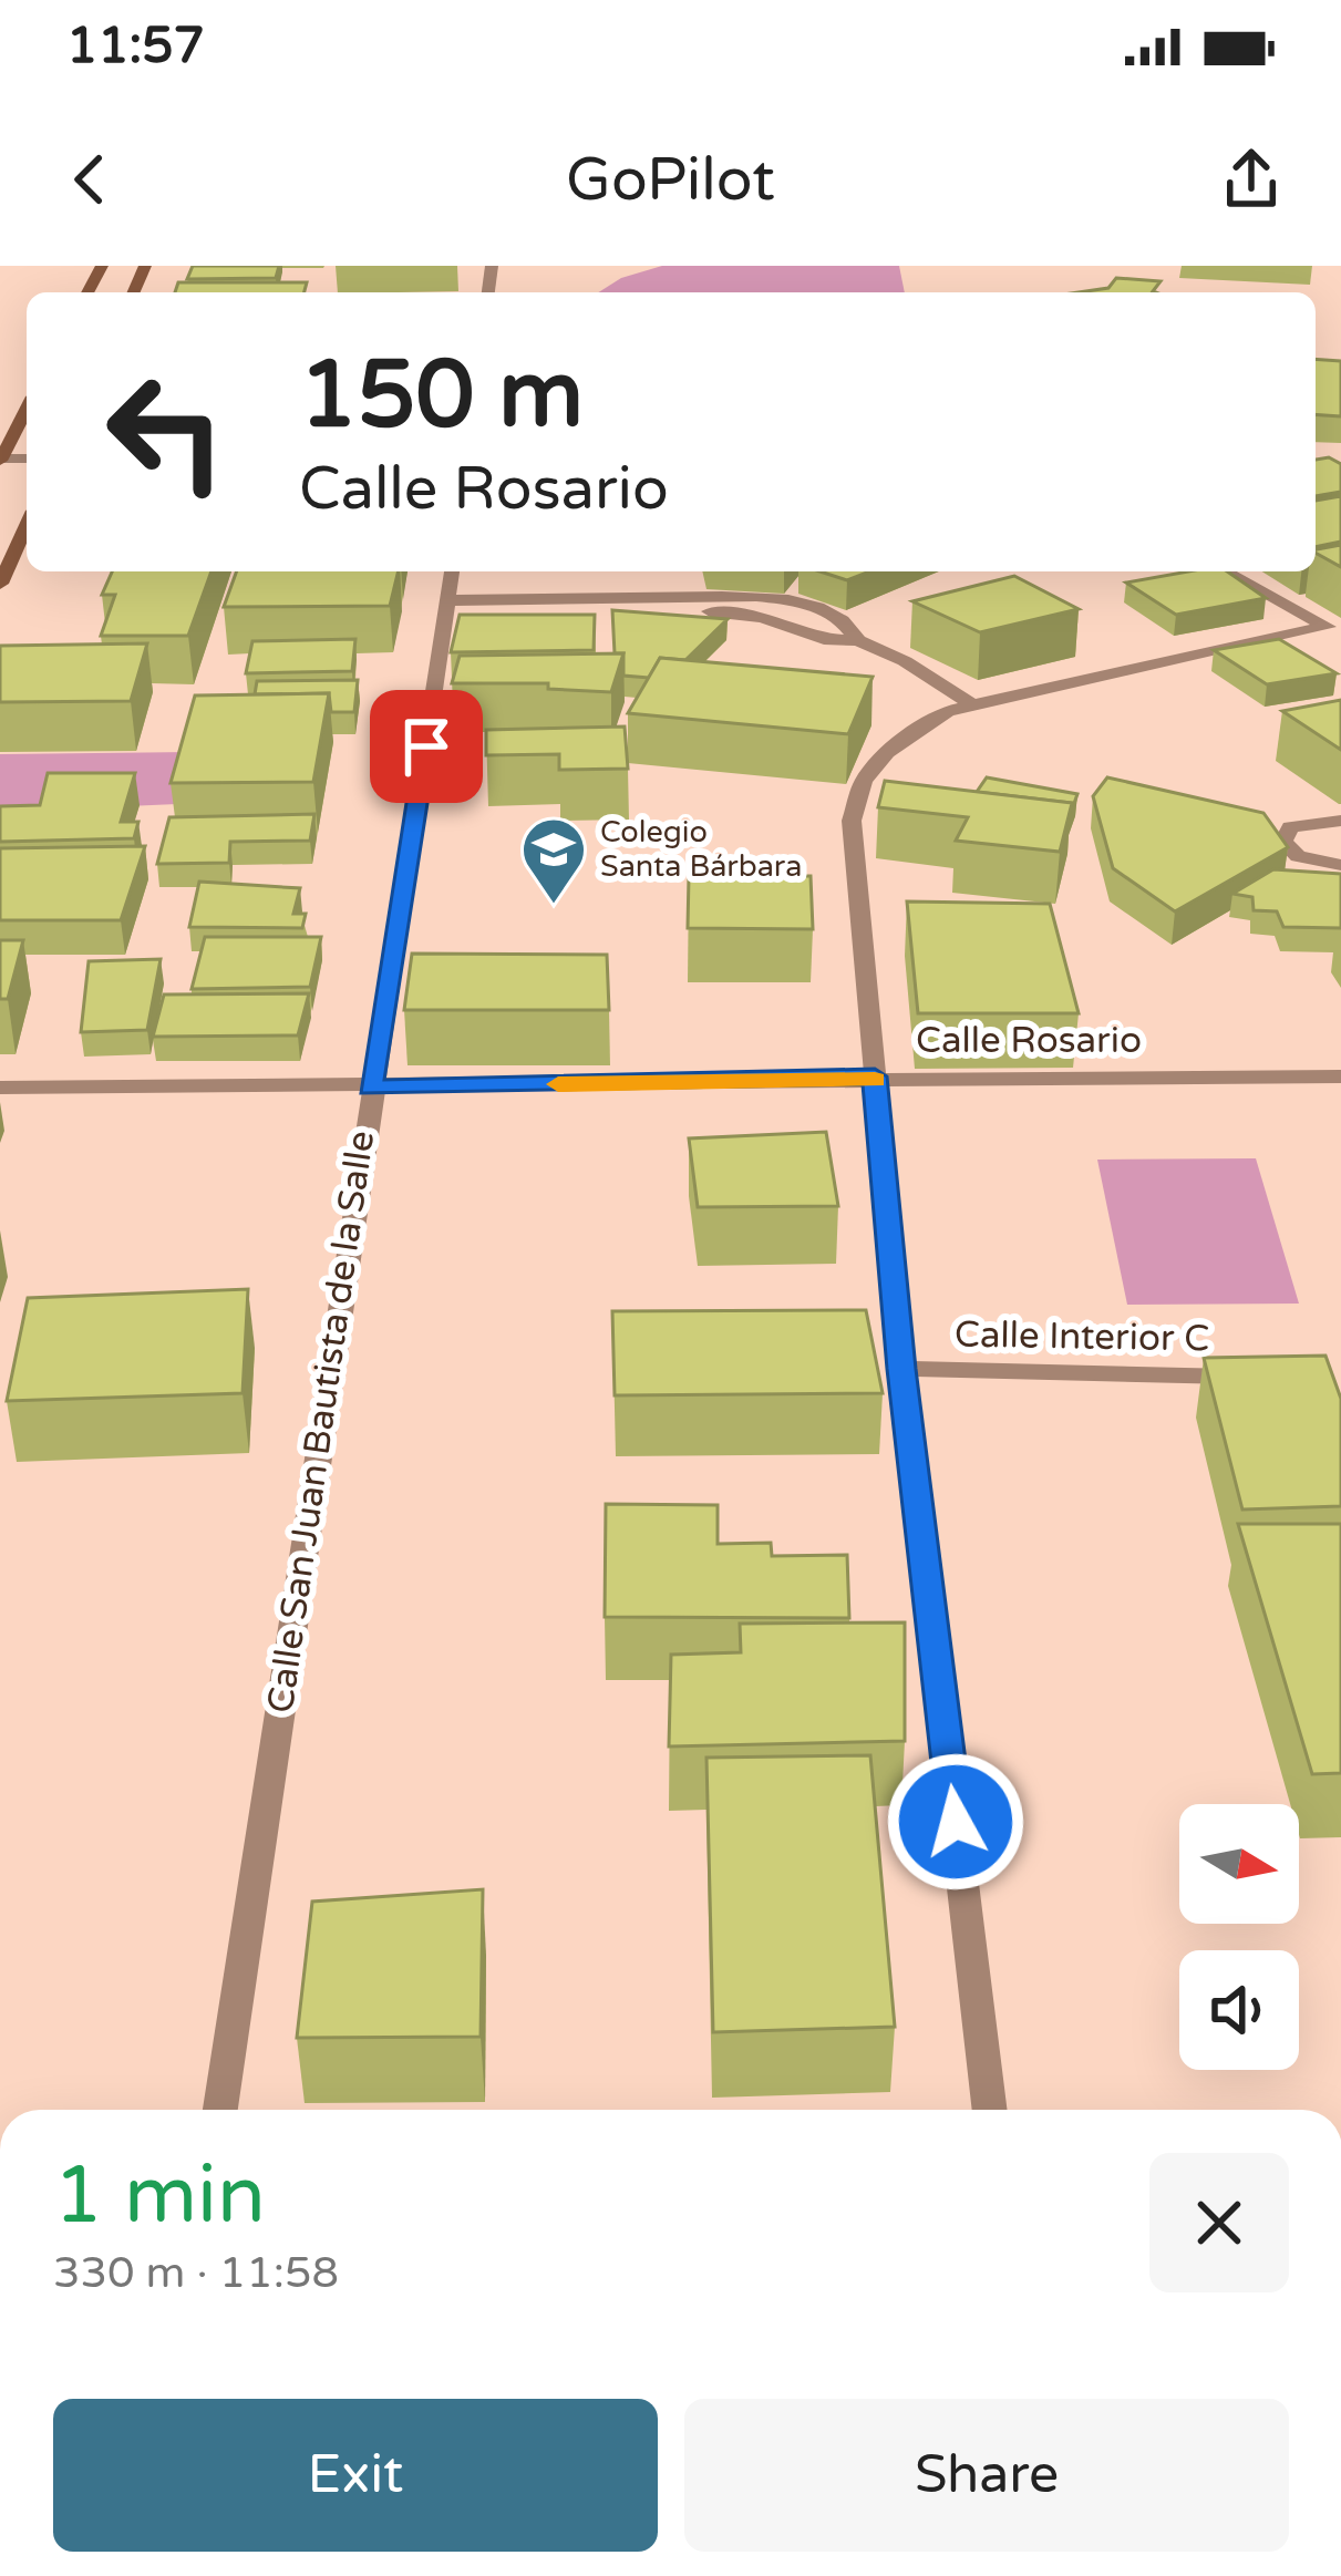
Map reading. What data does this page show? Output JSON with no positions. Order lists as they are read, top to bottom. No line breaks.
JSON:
{"streets":{"street":["Calle Rosario","Calle Interior C","Calle San Juan Bautista de la Salle"]},"crossings":[["Calle Rosario","Calle San Juan Bautista de la Salle"]],"places":{"school or university":["Colegio Santa Bárbara"]},"north":"right","page":{"status":"11:57","header":"GoPilot","turn":["150 m","Calle Rosario"],"heading":["1 min","330 m · 11:58"],"buttons":["Exit","Share"]}}
